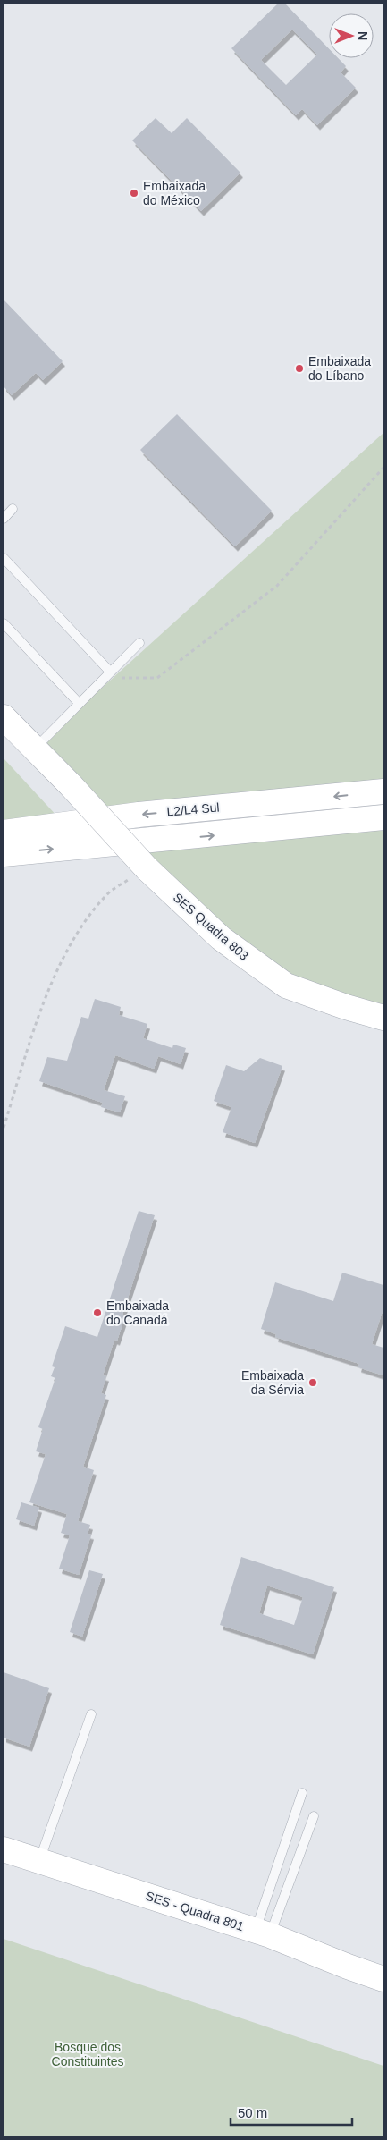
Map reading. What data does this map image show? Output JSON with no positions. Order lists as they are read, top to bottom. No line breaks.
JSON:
{"streets":{"street":["L2/L4 Sul","SES Quadra 803","SES - Quadra 801"]},"parks":["Bosque dos Constituintes"],"places":["Embaixada do México","Embaixada do Líbano","Embaixada do Canadá","Embaixada da Sérvia"],"scale_bar":"50 m","north":"right"}
